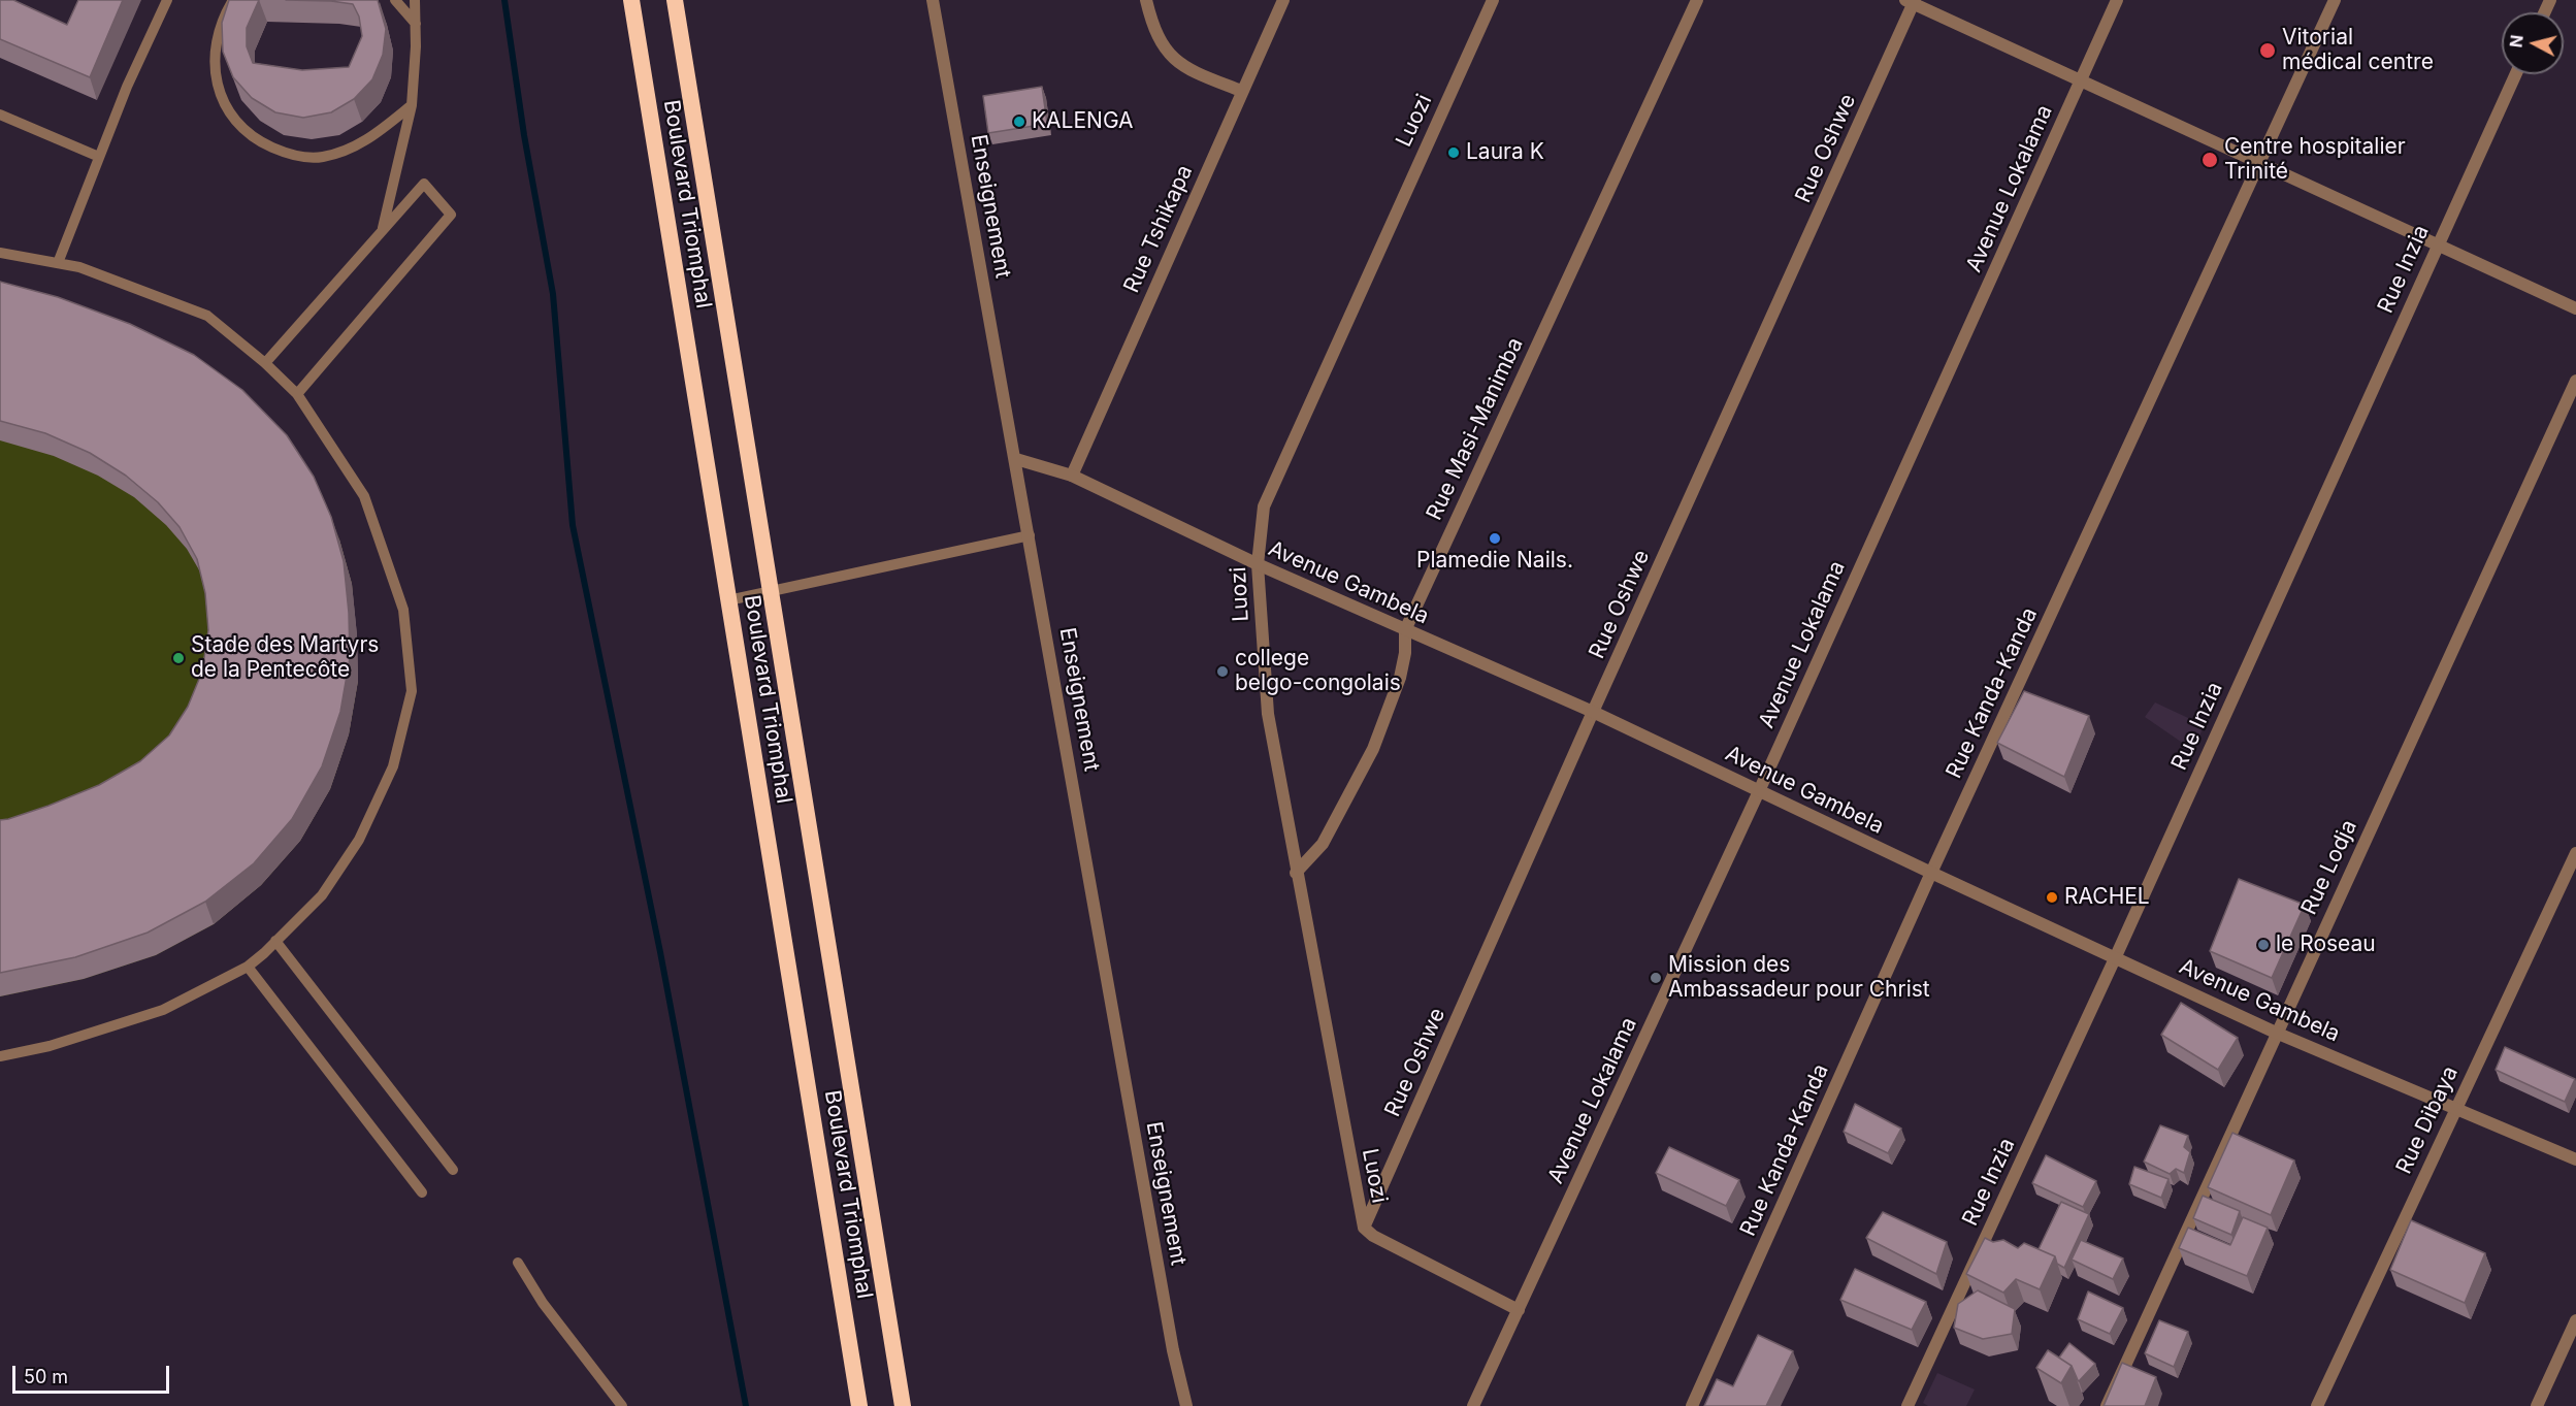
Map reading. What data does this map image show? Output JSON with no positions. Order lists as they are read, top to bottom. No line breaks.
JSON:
{"streets":{"highway":["Boulevard Triomphal"],"street":["Luozi","Rue Oshwe","Avenue Lokalama","Enseignement","Rue Tshikapa","Rue Inzia","Rue Masi-Manimba","Avenue Gambela","Rue Kanda-Kanda","Rue Lodja","Rue Dibaya"]},"crossings":[["Luozi","Rue Oshwe"],["Luozi","Rue Masi-Manimba"],["Luozi","Avenue Gambela"],["Rue Oshwe","Avenue Gambela"],["Avenue Lokalama","Avenue Gambela"],["Enseignement","Avenue Gambela"],["Rue Tshikapa","Avenue Gambela"],["Rue Inzia","Avenue Gambela"],["Rue Masi-Manimba","Avenue Gambela"],["Avenue Gambela","Rue Kanda-Kanda"],["Avenue Gambela","Rue Lodja"],["Avenue Gambela","Rue Dibaya"]],"places":["Vitorial médical centre","KALENGA","Laura K","Centre hospitalier Trinité","Plamedie Nails.","Stade des Martyrs de la Pentecôte","college belgo-congolais","RACHEL","le Roseau","Mission des Ambassadeur pour Christ"],"scale_bar":"50 m","north":"left"}
